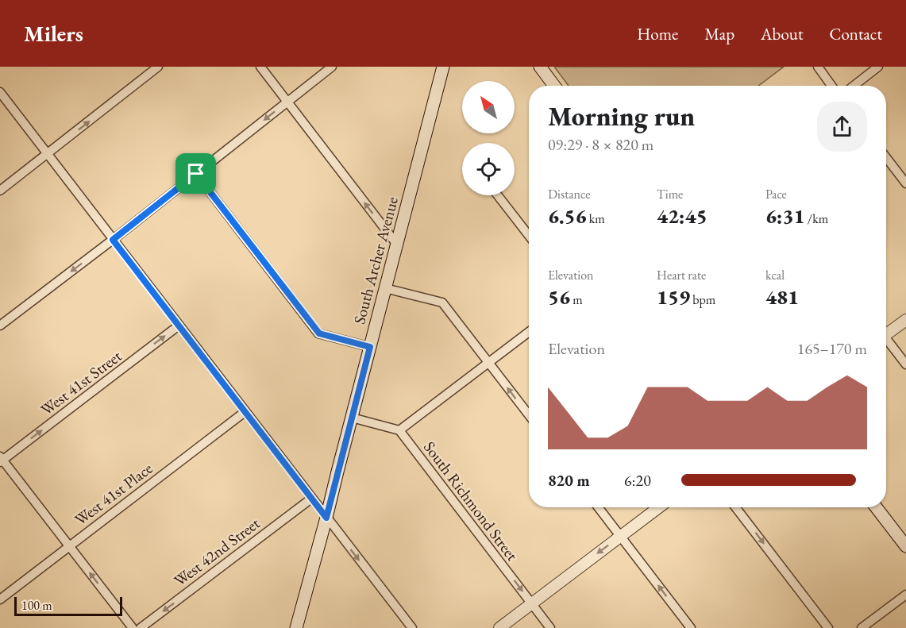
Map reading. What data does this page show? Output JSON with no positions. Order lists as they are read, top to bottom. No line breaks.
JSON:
{"streets":{"main road":["South Archer Avenue"],"street":["West 41st Street","West 41st Place","South Richmond Street","West 42nd Street"]},"one_way":["West 41st Street","South Richmond Street","West 42nd Street"],"scale_bar":"100 m","north":"top left","page":{"header":"Milers","nav":["Home","Map","About","Contact"],"heading":["Morning run","09:29 · 8 × 820 m"],"stats":[["Distance","6.56 km"],["Time","42:45"],["Pace","6:31 /km"],["Elevation","56 m"],["Heart rate","159 bpm"],["kcal","481"]],"chart":["Elevation","165–170 m"],"list":[{"name":"820 m","note":"6:20"}],"scale":"100 m"}}
